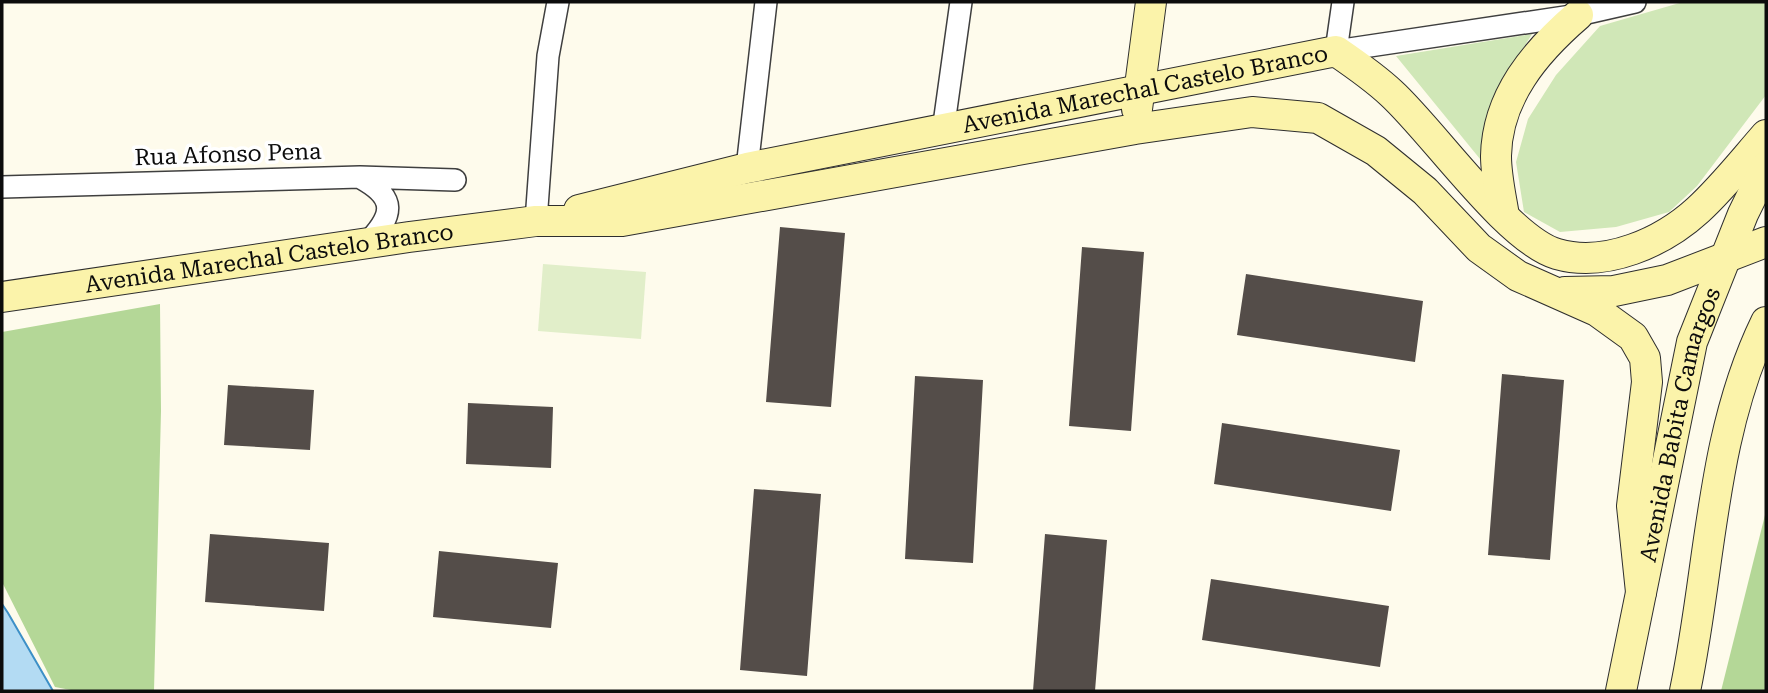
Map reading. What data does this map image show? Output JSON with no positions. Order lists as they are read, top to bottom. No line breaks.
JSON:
{"streets":{"street":["Avenida Marechal Castelo Branco","Rua Afonso Pena","Avenida Babita Camargos"]},"crossings":[["Avenida Marechal Castelo Branco","Avenida Babita Camargos"]]}
